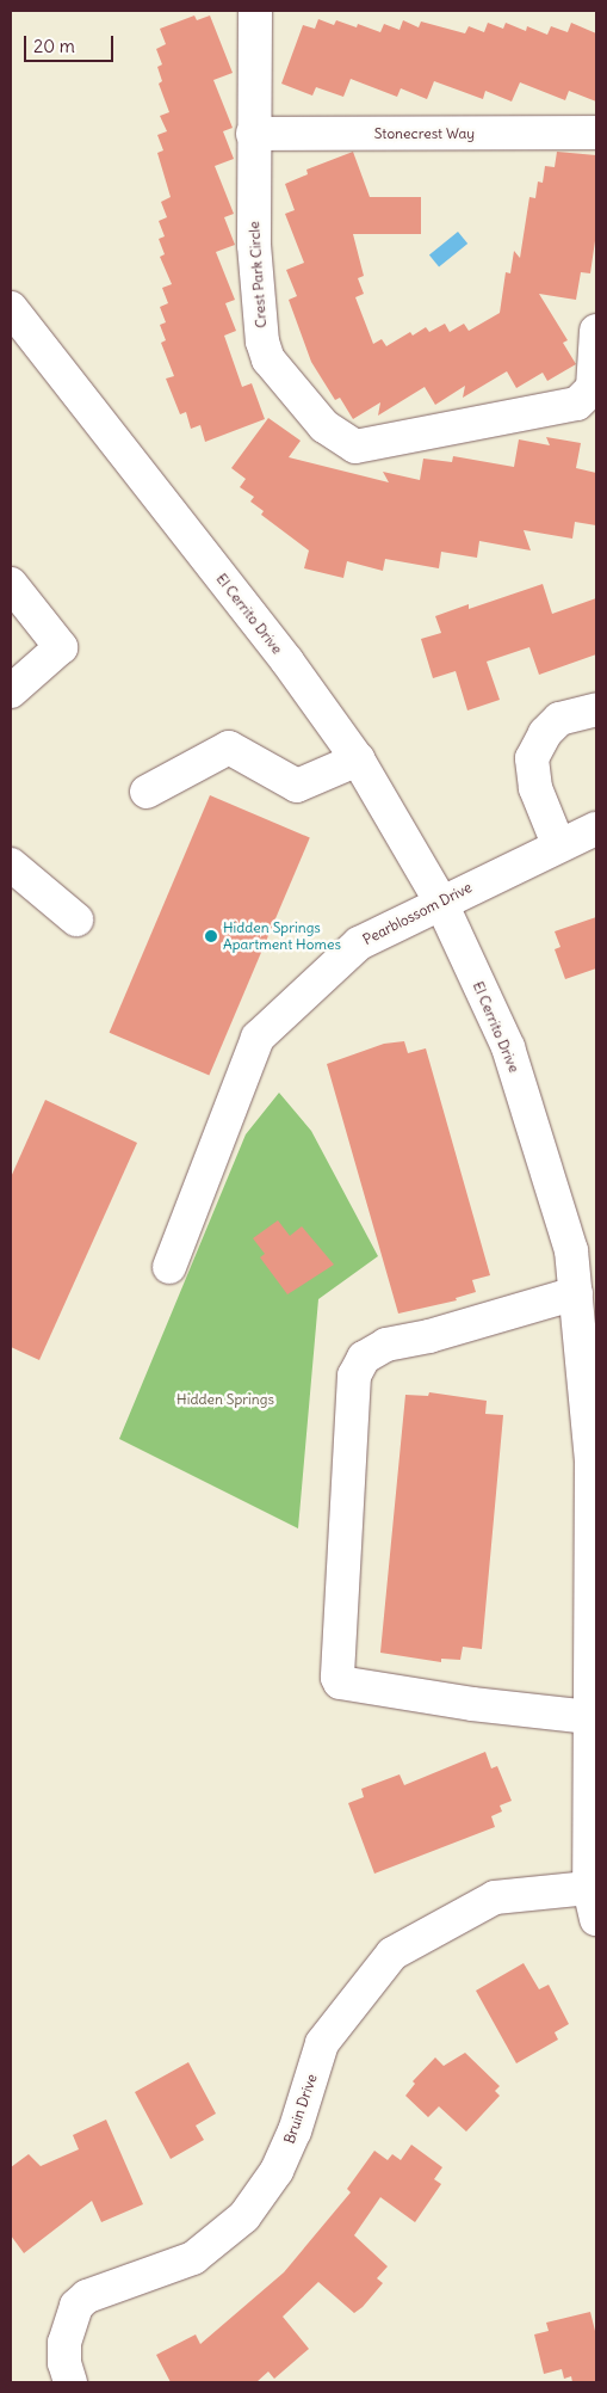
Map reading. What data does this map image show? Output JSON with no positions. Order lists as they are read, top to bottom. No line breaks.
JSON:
{"streets":{"street":["Stonecrest Way","Crest Park Circle","El Cerrito Drive","Pearblossom Drive","Bruin Drive"]},"crossings":[["Stonecrest Way","Crest Park Circle"],["El Cerrito Drive","Pearblossom Drive"],["El Cerrito Drive","Bruin Drive"]],"parks":["Hidden Springs"],"places":["Hidden Springs Apartment Homes"],"scale_bar":"20 m"}
